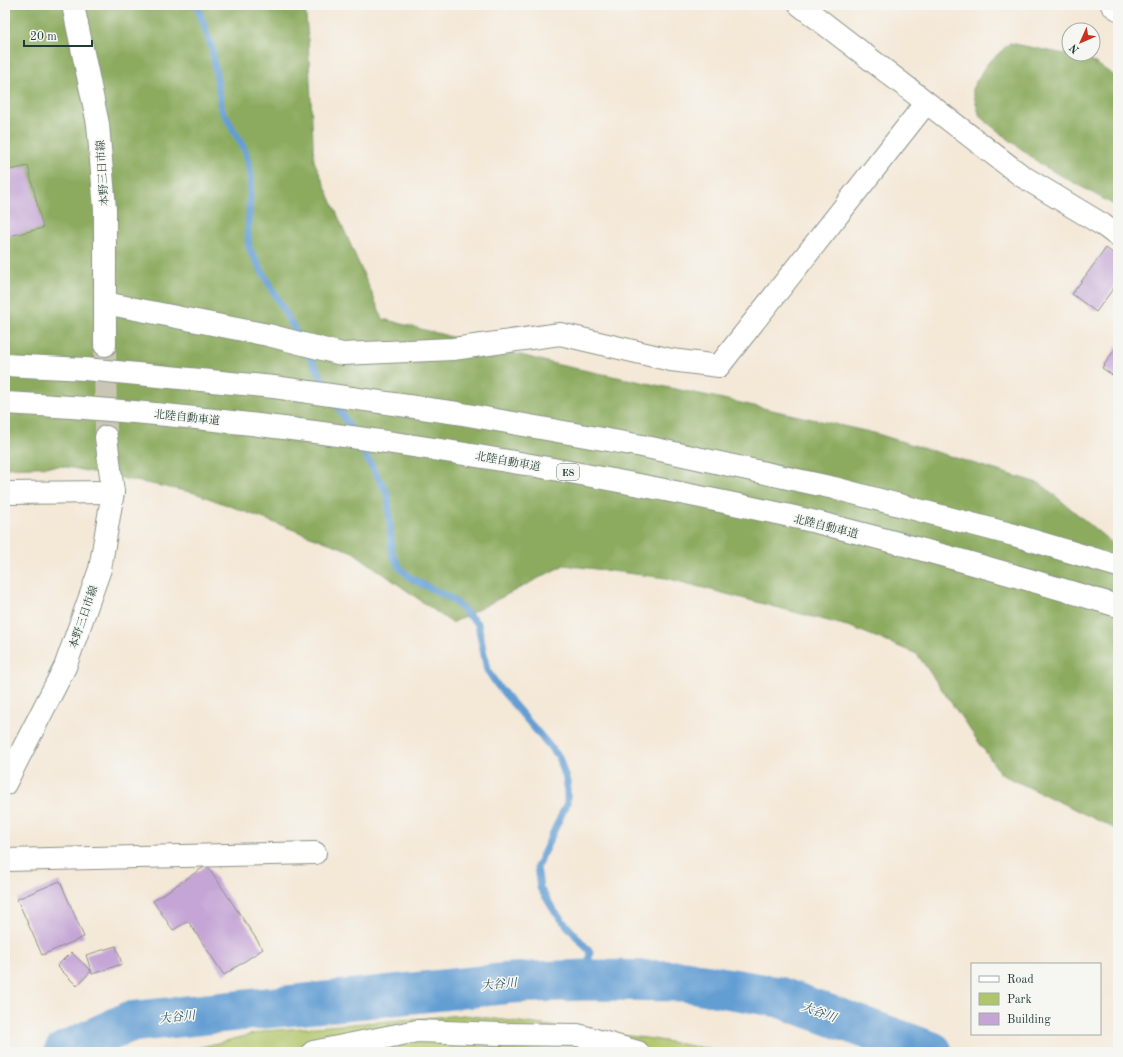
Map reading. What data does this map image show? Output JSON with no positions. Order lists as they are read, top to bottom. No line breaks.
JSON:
{"streets":{"main road":["本野三日市線","北陸自動車道","E8"]},"water":["大谷川"],"legend":["Road","Park","Building"],"scale_bar":"20 m","north":"bottom left"}
